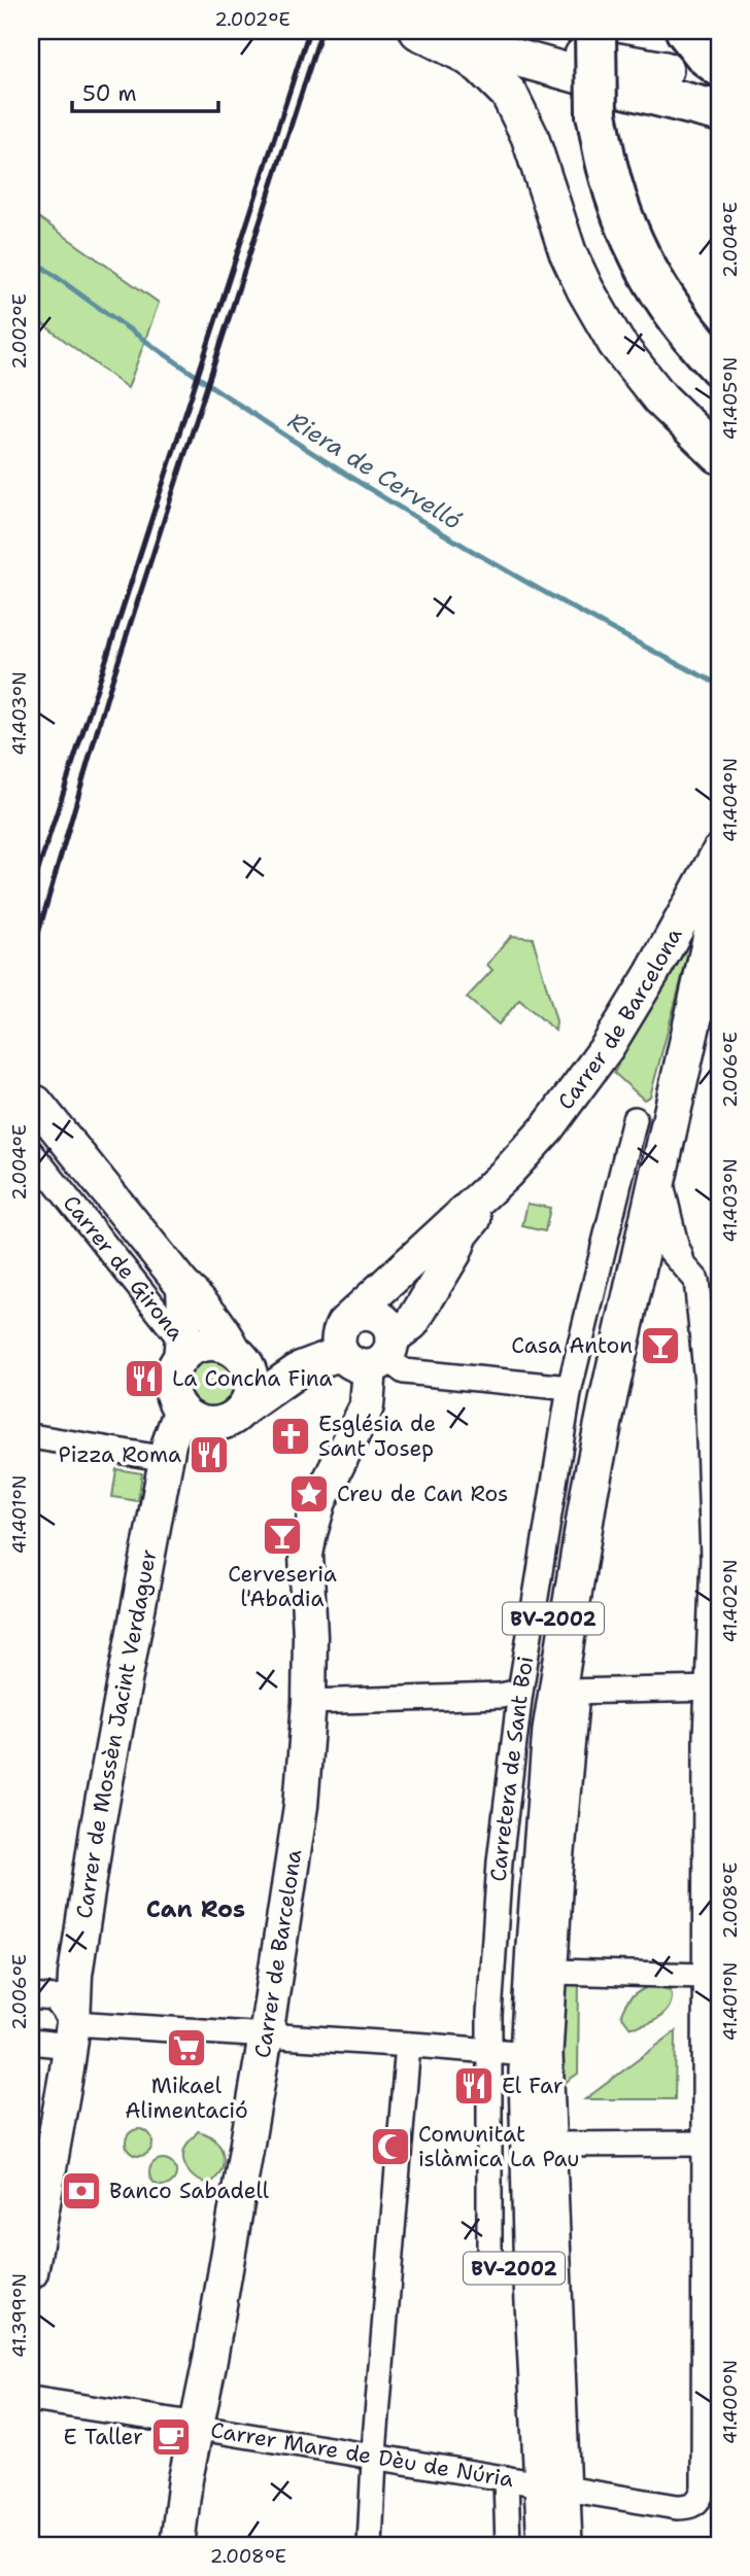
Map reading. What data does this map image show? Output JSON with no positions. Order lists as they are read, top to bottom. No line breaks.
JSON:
{"streets":{"main road":["BV-2002"],"street":["Carrer de Barcelona","Carrer de Girona","Carrer de Mossèn Jacint Verdaguer","Carretera de Sant Boi","Carrer Mare de Dèu de Núria"]},"crossings":[["Carrer de Barcelona","Carrer Mare de Dèu de Núria"],["Carrer de Girona","Carrer de Mossèn Jacint Verdaguer"],["BV-2002","Carretera de Sant Boi"],["BV-2002","Carrer Mare de Dèu de Núria"],["Carretera de Sant Boi","Carrer Mare de Dèu de Núria"]],"districts":["Can Ros"],"water":["Riera de Cervelló"],"places":{"bar":["Casa Anton","Cerveseria l'Abadia"],"restaurant":["La Concha Fina","Pizza Roma","El Far"],"church":["Església de Sant Josep"],"place":["Creu de Can Ros"],"supermarket":["Mikael Alimentació"],"mosque":["Comunitat islàmica La Pau"],"bank":["Banco Sabadell"],"cafe":["E Taller"]},"scale_bar":"50 m","coordinates":["2.002°E","2.004°E","41.405°N","41.403°N","41.404°N","2.006°E","41.401°N","41.402°N","2.008°E","41.399°N","41.400°N"]}
